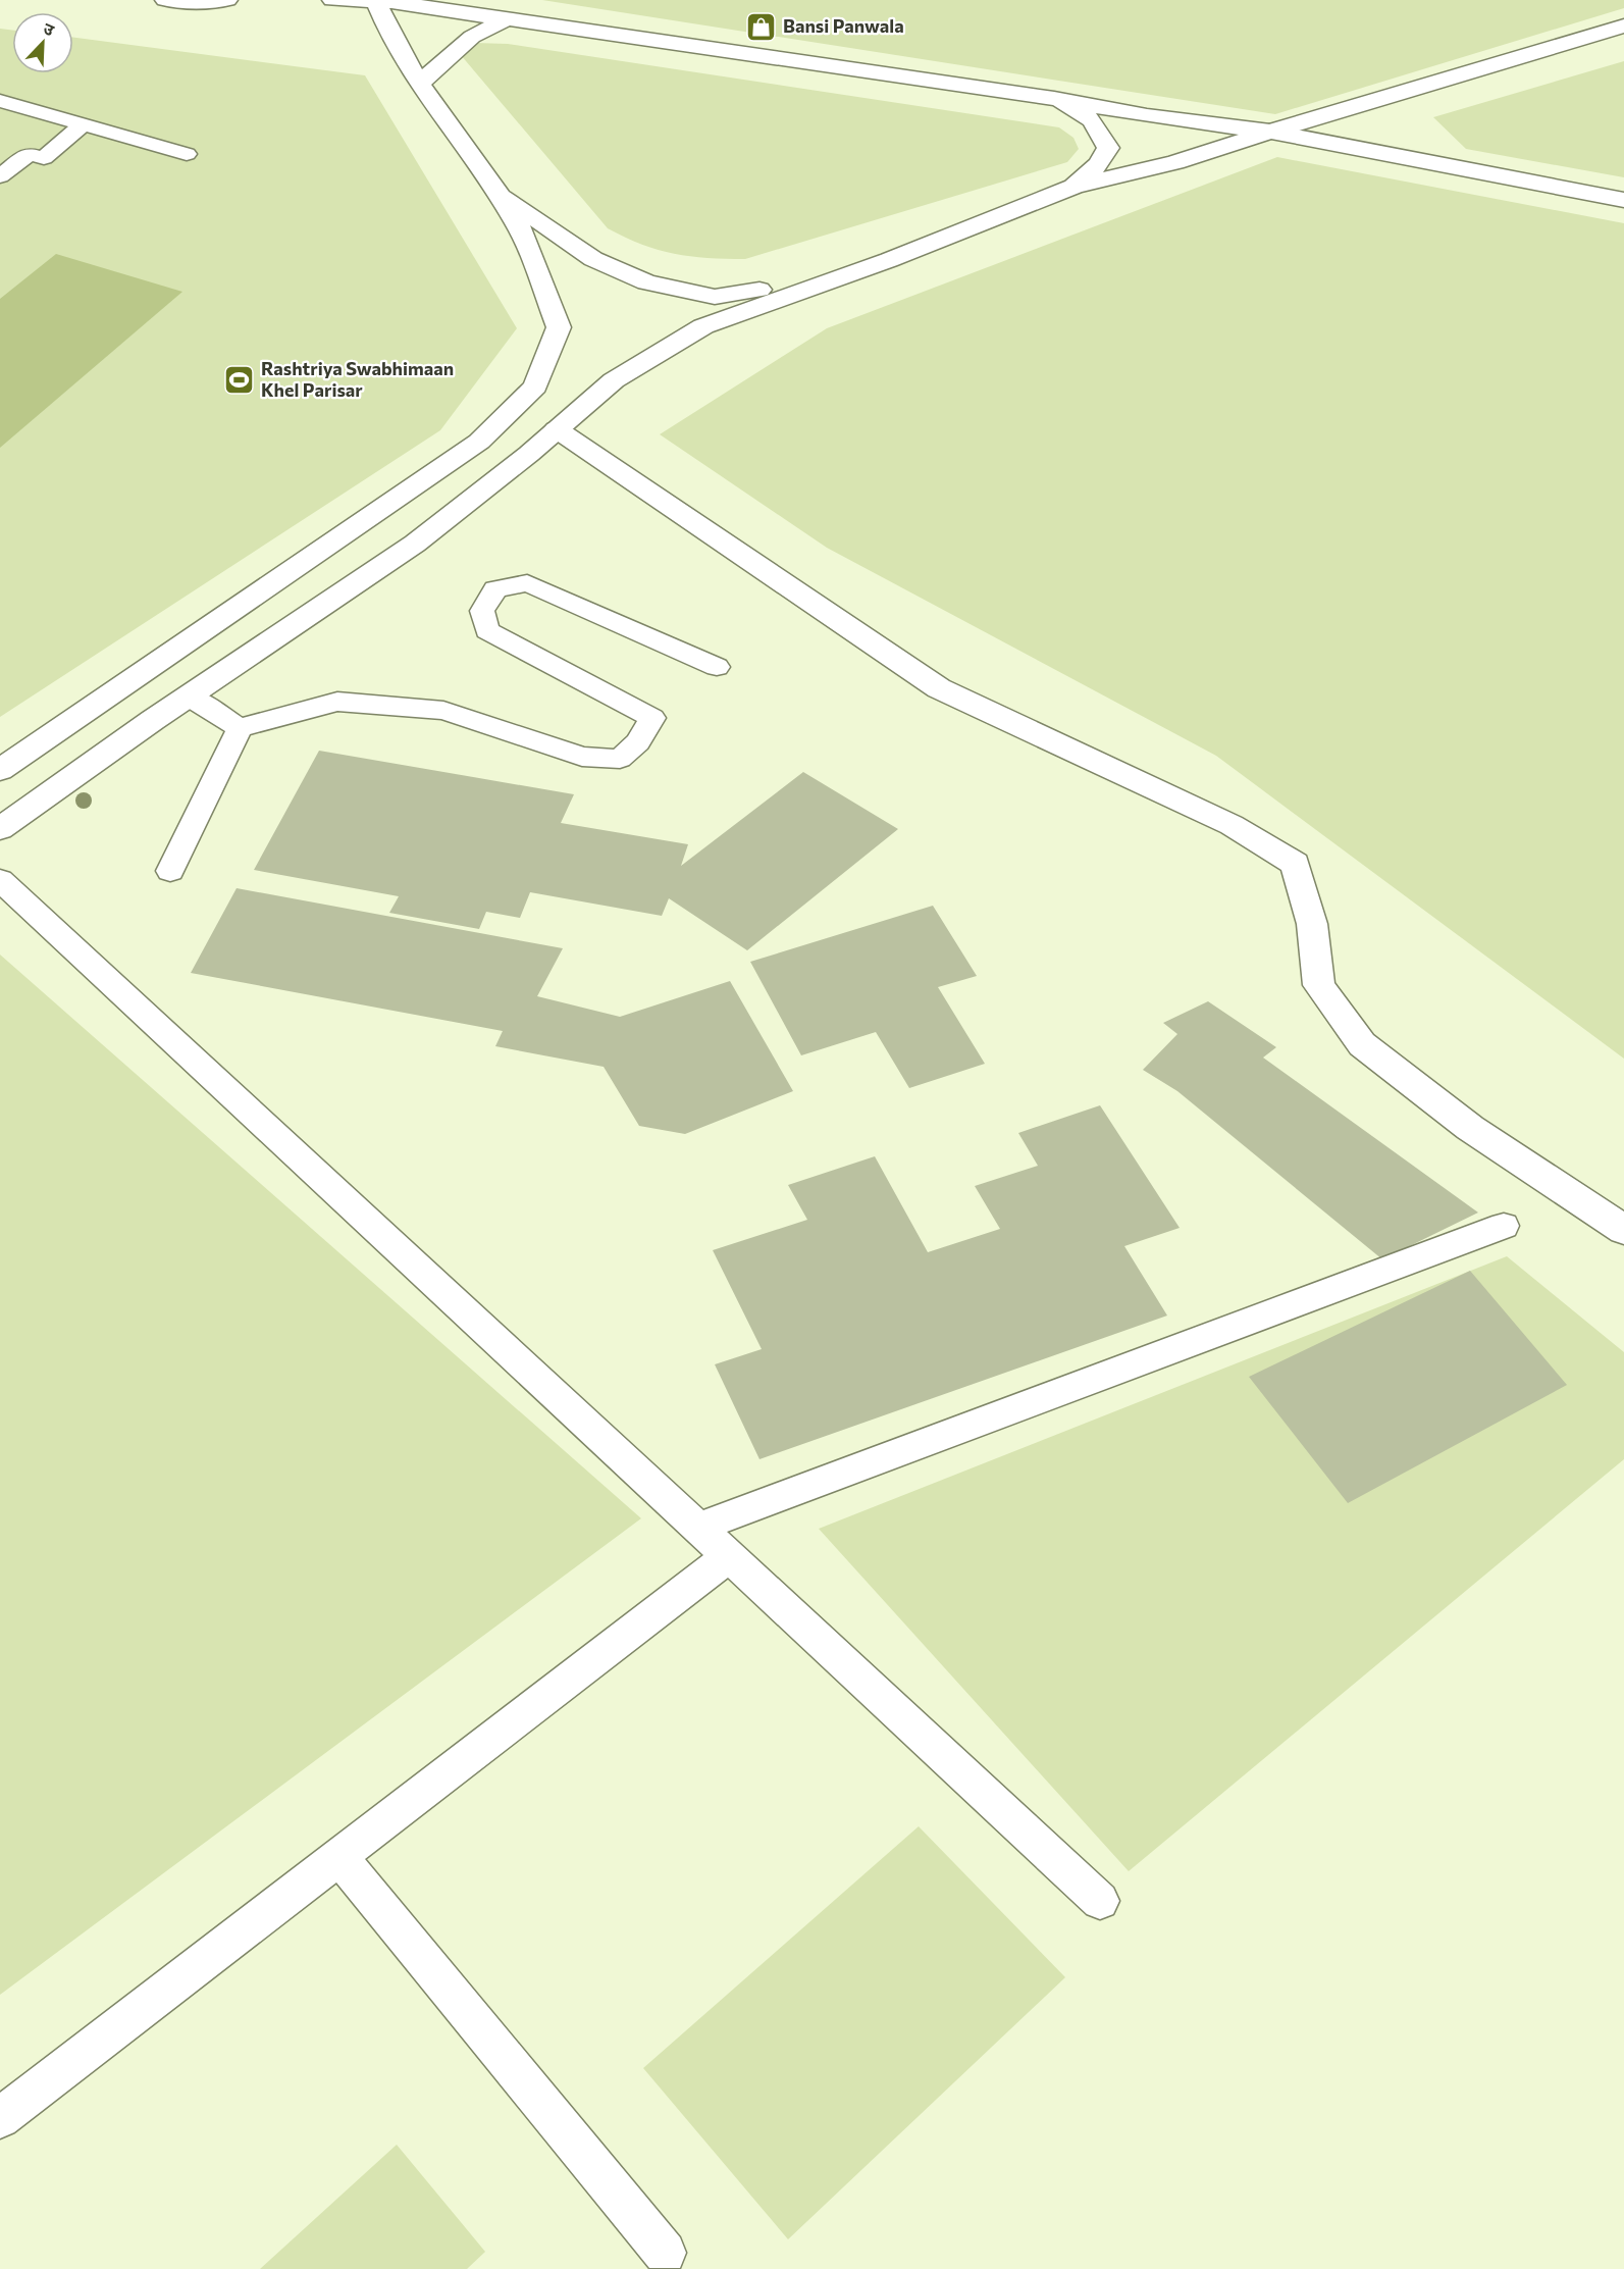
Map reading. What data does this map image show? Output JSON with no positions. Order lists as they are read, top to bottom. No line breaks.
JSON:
{"places":{"shop":["Bansi Panwala"],"sports":["Rashtriya Swabhimaan Khel Parisar"]},"north":"top right"}
